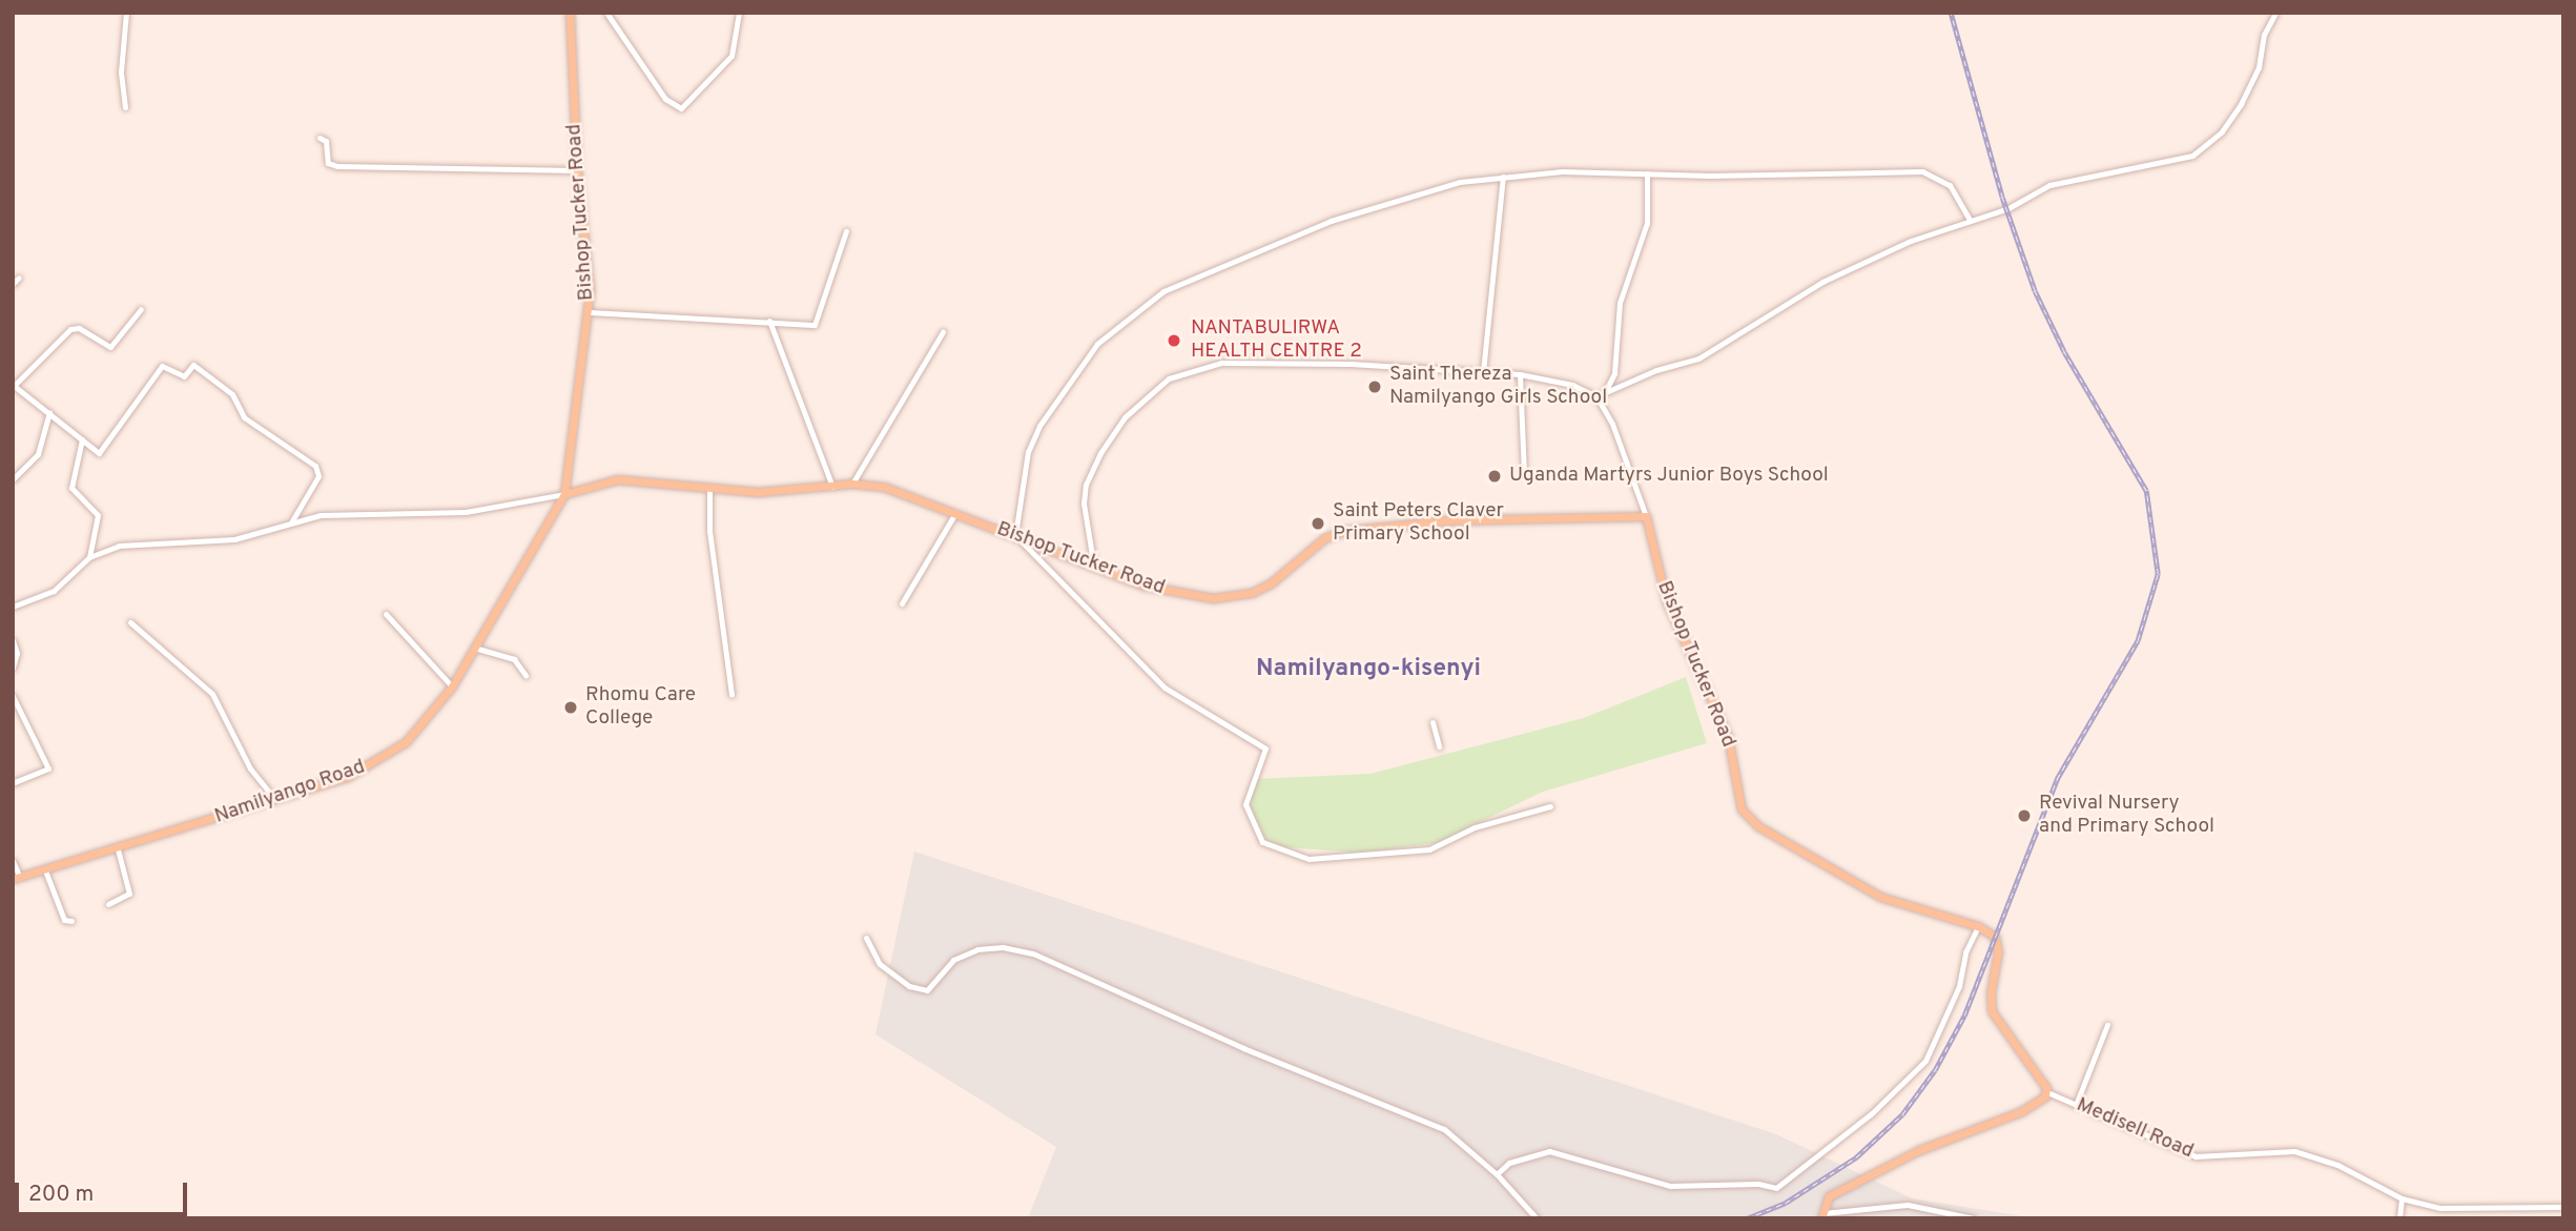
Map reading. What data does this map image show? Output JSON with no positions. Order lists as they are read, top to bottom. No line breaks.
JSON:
{"streets":{"main road":["Bishop Tucker Road","Namilyango Road"],"street":["Medisell Road"]},"crossings":[["Bishop Tucker Road","Namilyango Road"]],"districts":["Namilyango-kisenyi"],"places":["NANTABULIRWA HEALTH CENTRE 2","Saint Thereza Namilyango Girls School","Uganda Martyrs Junior Boys School","Saint Peters Claver Primary School","Rhomu Care College","Revival Nursery and Primary School"],"scale_bar":"200 m"}
